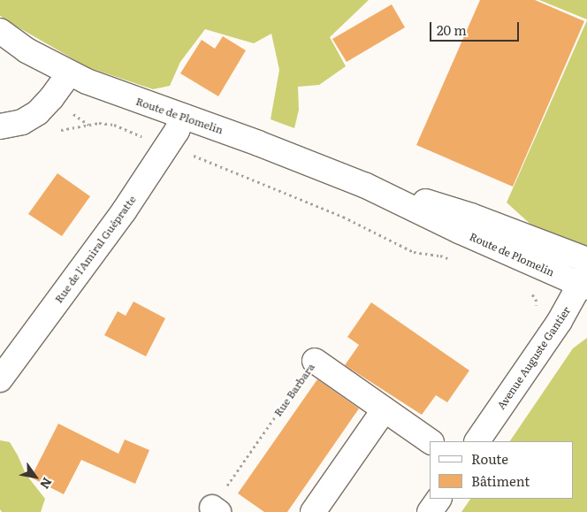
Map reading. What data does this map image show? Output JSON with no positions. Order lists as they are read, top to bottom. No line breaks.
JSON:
{"streets":{"street":["Route de Plomelin","Rue de l'Amiral Guépratte","Avenue Auguste Gantier","Rue Barbara"]},"crossings":[["Route de Plomelin","Rue de l'Amiral Guépratte"],["Route de Plomelin","Avenue Auguste Gantier"]],"legend":["Route","Bâtiment"],"scale_bar":"20 m","north":"bottom right"}
